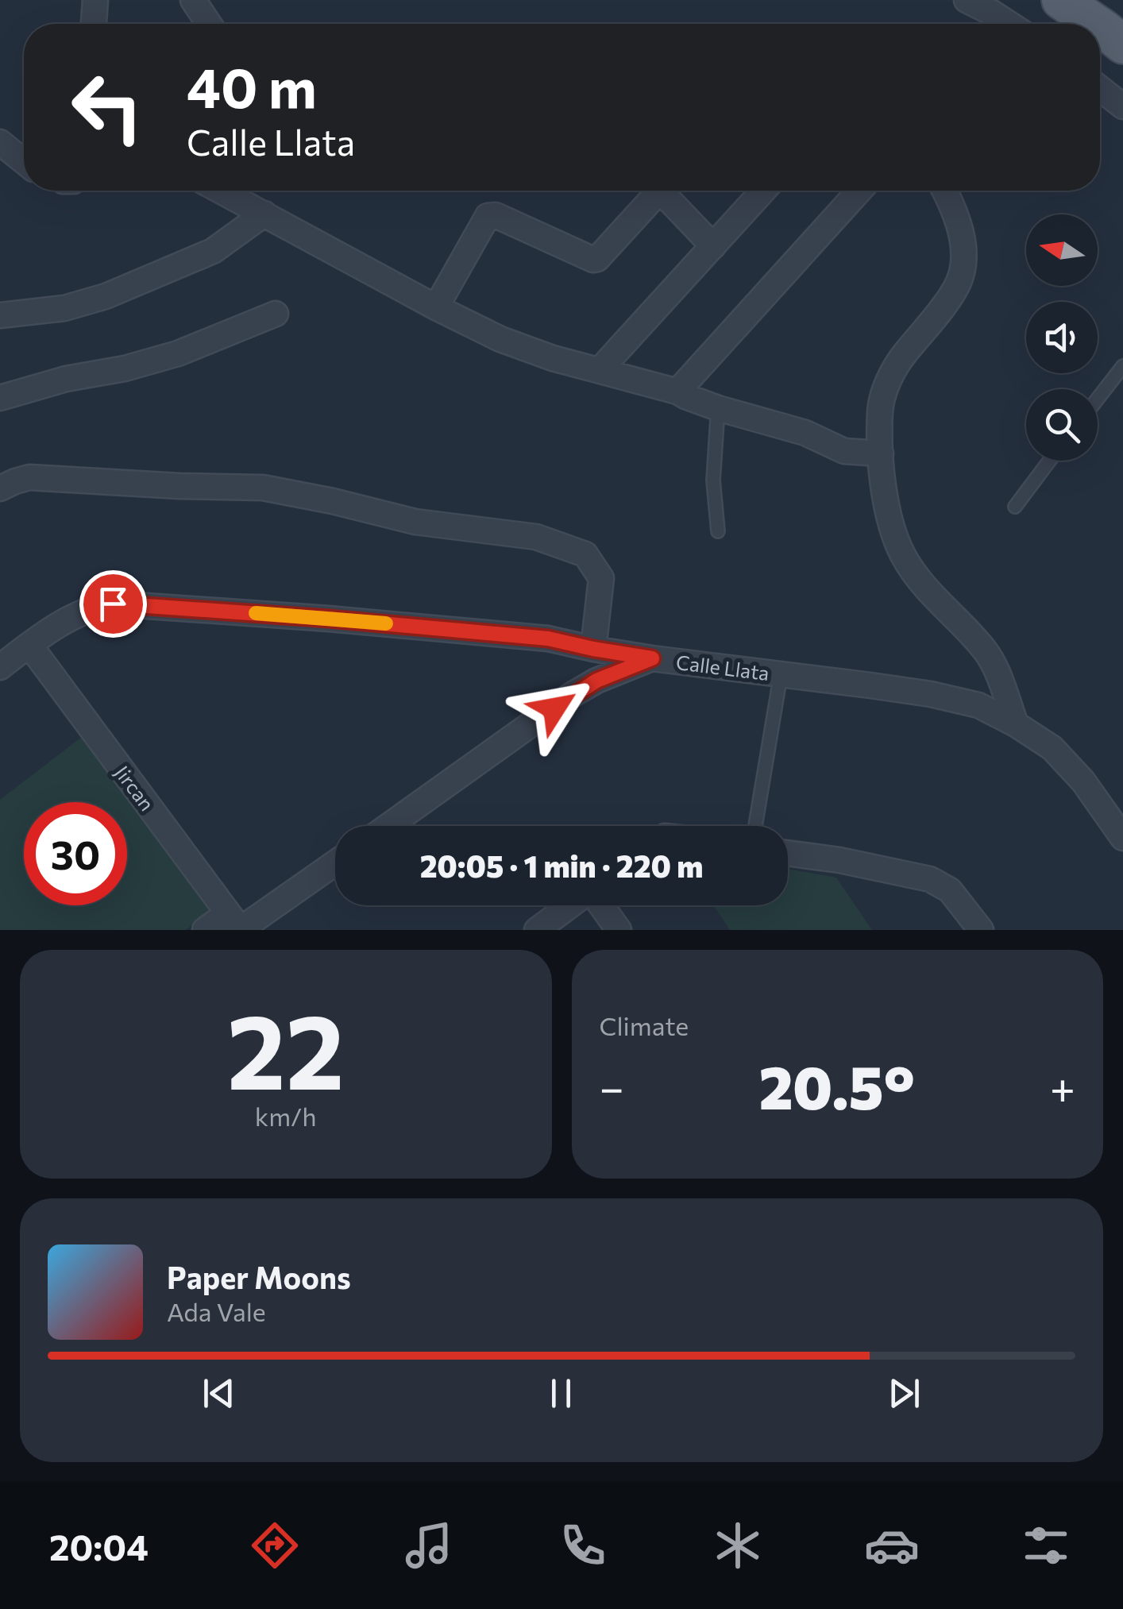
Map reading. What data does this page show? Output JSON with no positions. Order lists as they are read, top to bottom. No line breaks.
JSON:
{"streets":{"street":["Calle Llata","Jircan"]},"crossings":[["Calle Llata","Jircan"]],"north":"left","page":{"turn":["40 m","Calle Llata"],"limit":"30","trip":"20:05 · 1 min · 220 m","tile":[["22","km/h"],"Climate"],"heat":["−","20.5°","+"],"song":["Paper Moons","Ada Vale"],"tabs":"20:04"}}
